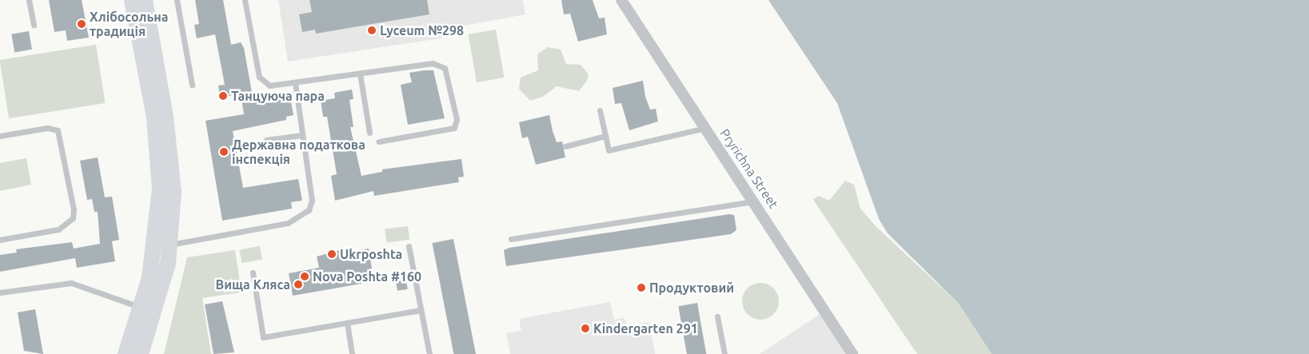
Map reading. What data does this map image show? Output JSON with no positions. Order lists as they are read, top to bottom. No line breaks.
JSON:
{"streets":{"street":["Pryrichna Street"]},"places":["Хлібосольна традиція","Lyceum №298","Танцуюча пара","Державна податкова інспекція","Ukrposhta","Nova Poshta #160","Вища Кляса","Продуктовий","Kindergarten 291"]}
